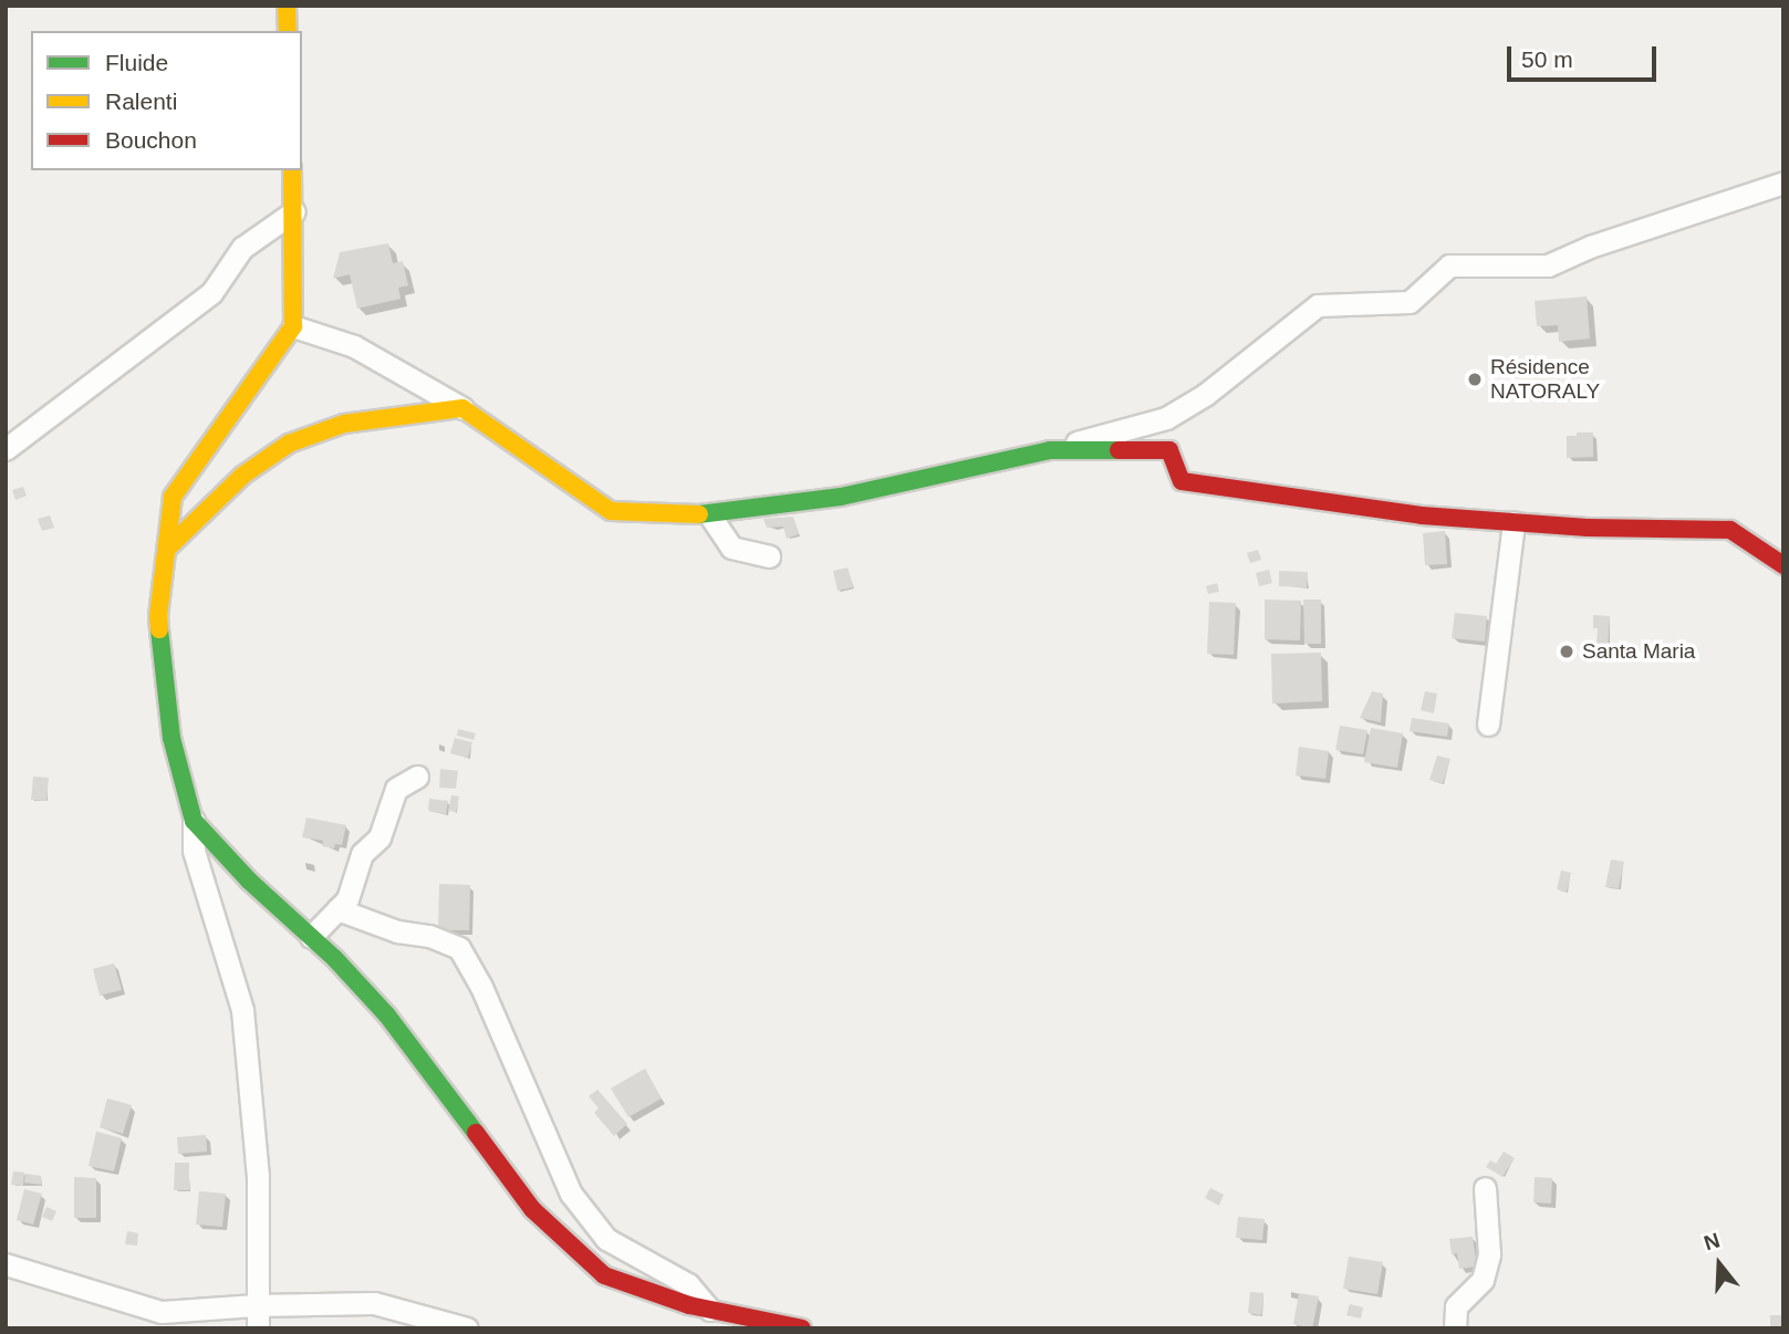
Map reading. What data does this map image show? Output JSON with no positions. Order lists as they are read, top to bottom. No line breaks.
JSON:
{"places":["Résidence NATORALY","Santa Maria"],"legend":["Fluide","Ralenti","Bouchon"],"scale_bar":"50 m","north":"top"}
